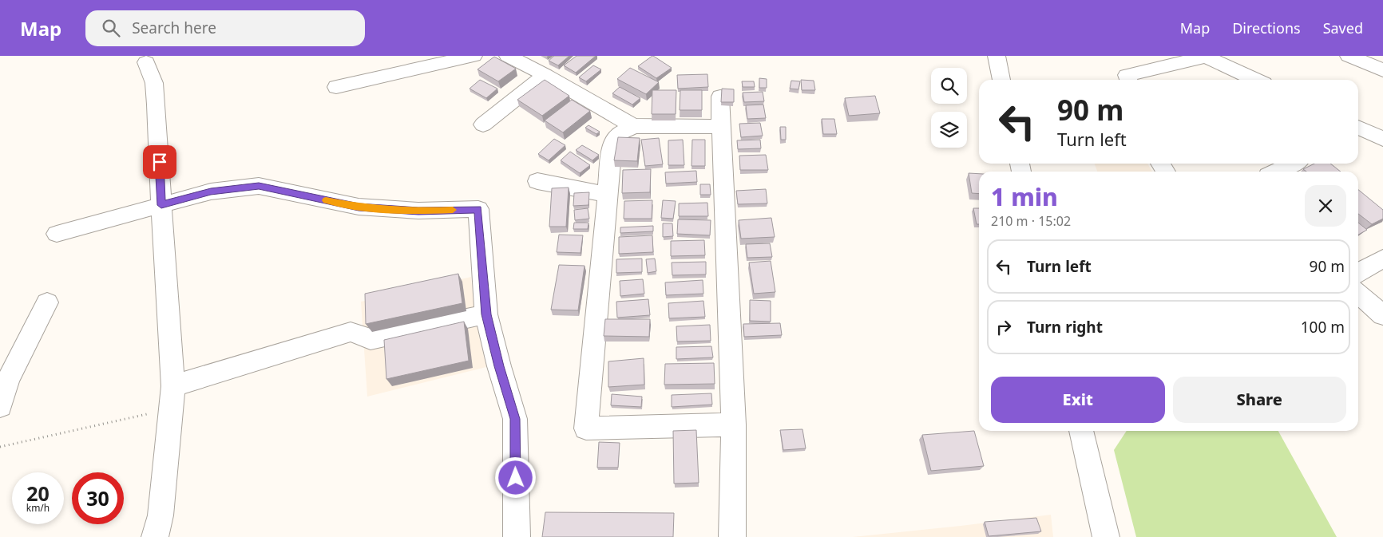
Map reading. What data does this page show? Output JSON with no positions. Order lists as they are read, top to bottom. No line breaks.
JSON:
{"page":{"header":"Map","search":"Search here","nav":["Map","Directions","Saved"],"turn":["90 m","Turn left"],"heading":["1 min","210 m · 15:02"],"list":[{"name":"Turn left","value":"90 m"},{"name":"Turn right","value":"100 m"}],"buttons":["Exit","Share"],"speed":"20 km/h","limit":"30"}}
